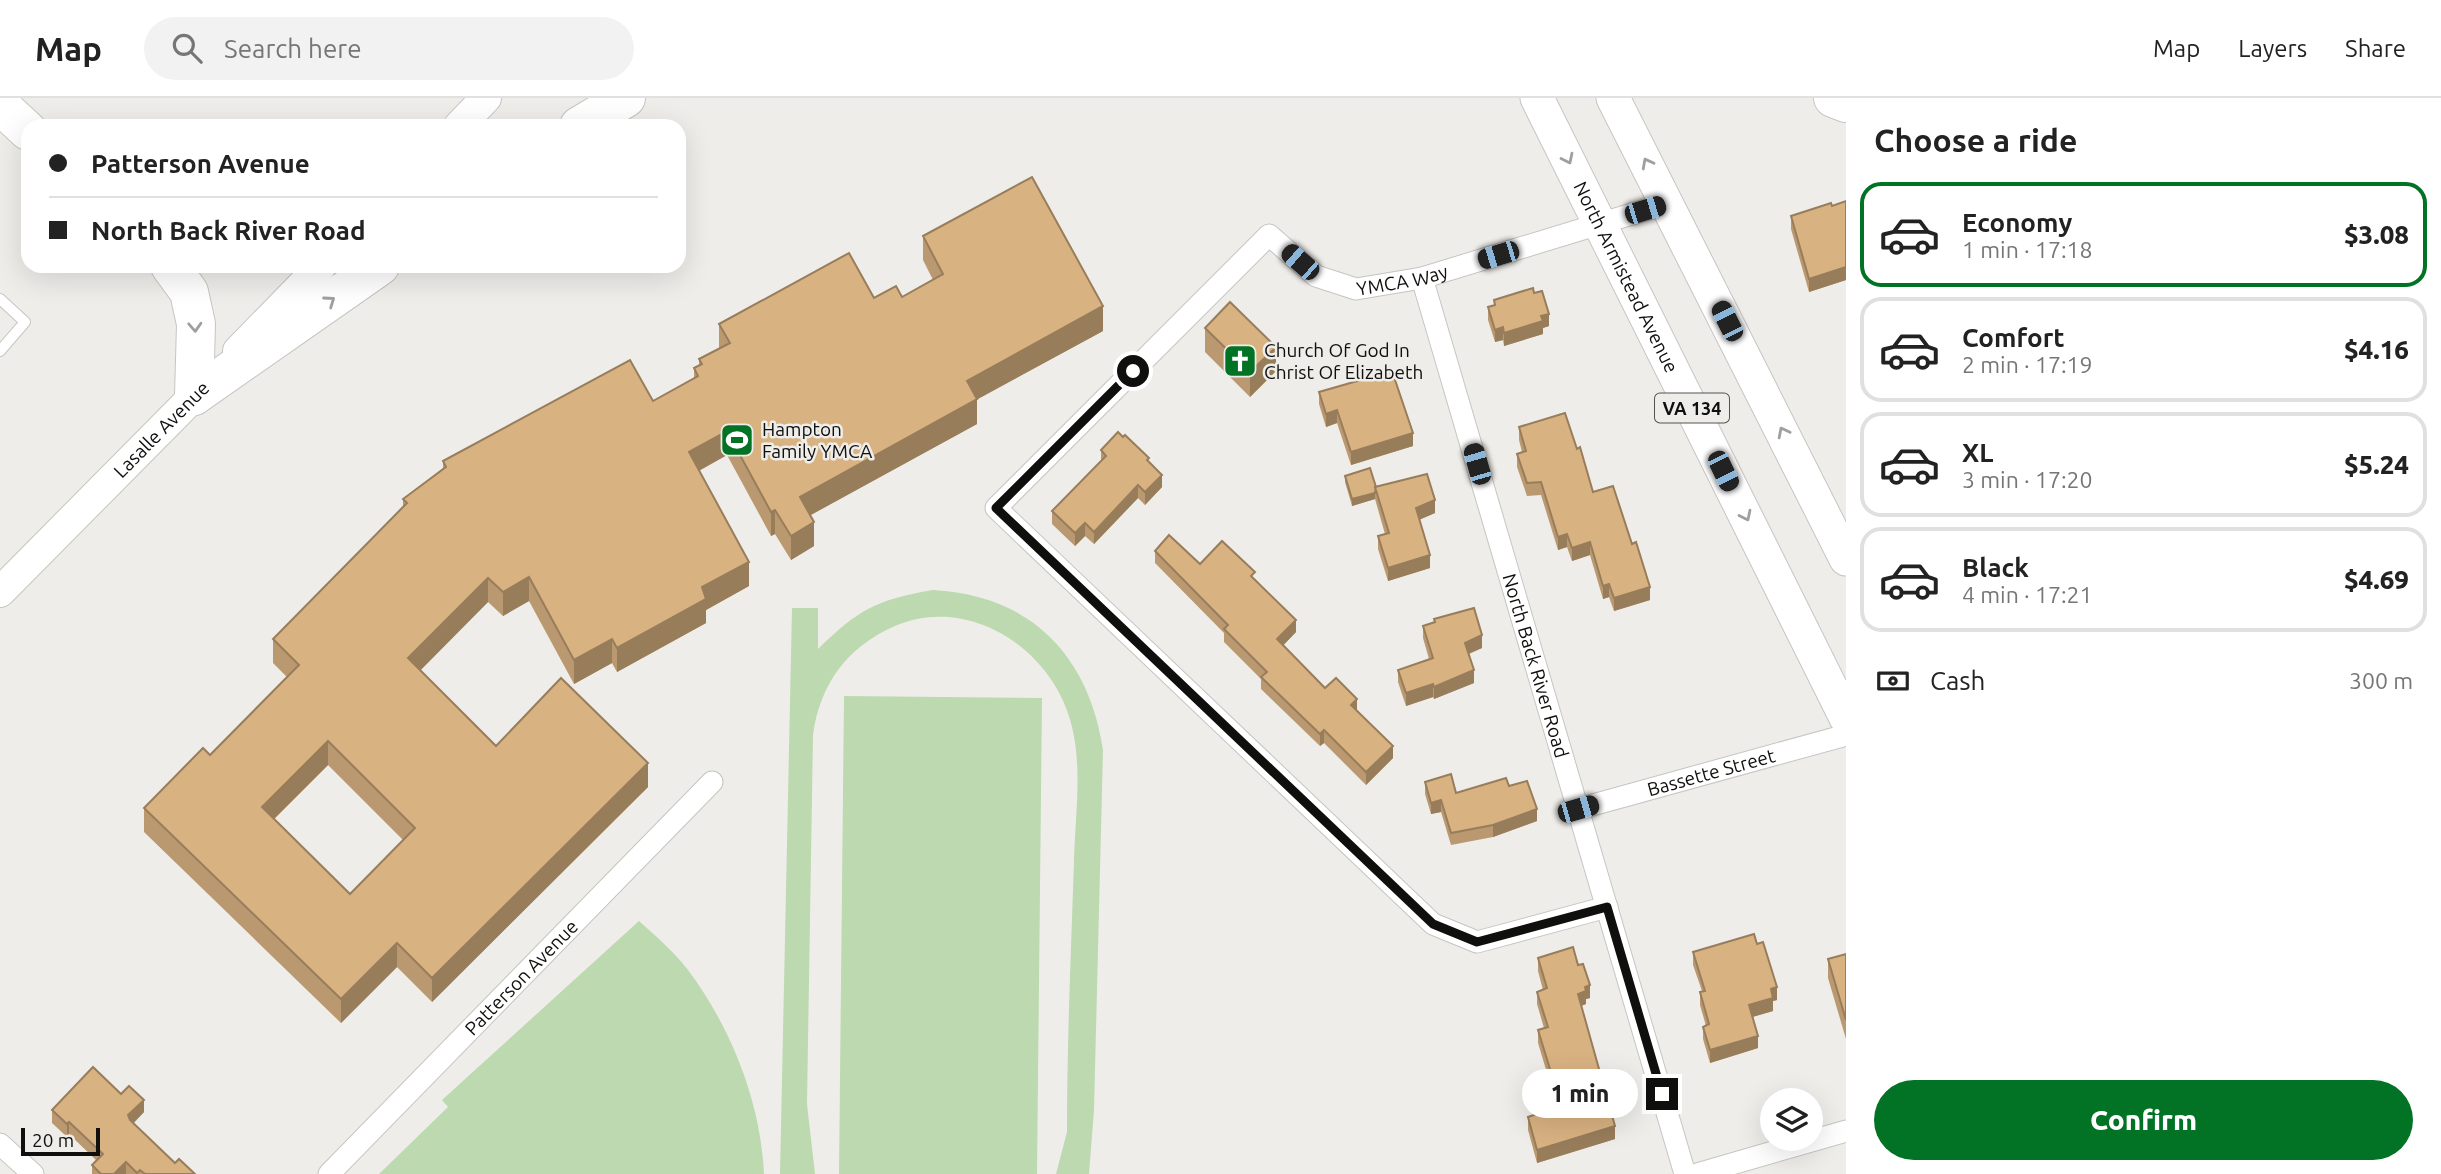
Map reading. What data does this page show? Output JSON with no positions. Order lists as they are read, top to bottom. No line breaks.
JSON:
{"streets":{"main road":["North Armistead Avenue","VA 134","Lasalle Avenue"],"street":["YMCA Way","North Back River Road","Bassette Street","Patterson Avenue"]},"crossings":[["North Armistead Avenue","YMCA Way"],["YMCA Way","North Back River Road"],["North Back River Road","Bassette Street"]],"places":{"church":["Church Of God In Christ Of Elizabeth"],"sports":["Hampton Family YMCA"]},"scale_bar":"20 m","page":{"header":"Map","search":"Search here","nav":["Map","Layers","Share"],"heading":"Choose a ride","banner":["Patterson Avenue","North Back River Road"],"list":[{"name":"Economy","note":"1 min · 17:18","value":"$3.08"},{"name":"Comfort","note":"2 min · 17:19","value":"$4.16"},{"name":"XL","note":"3 min · 17:20","value":"$5.24"},{"name":"Black","note":"4 min · 17:21","value":"$4.69"}],"pay":["Cash","300 m"],"buttons":"Confirm","bubble":"1 min","scale":"20 m"}}
